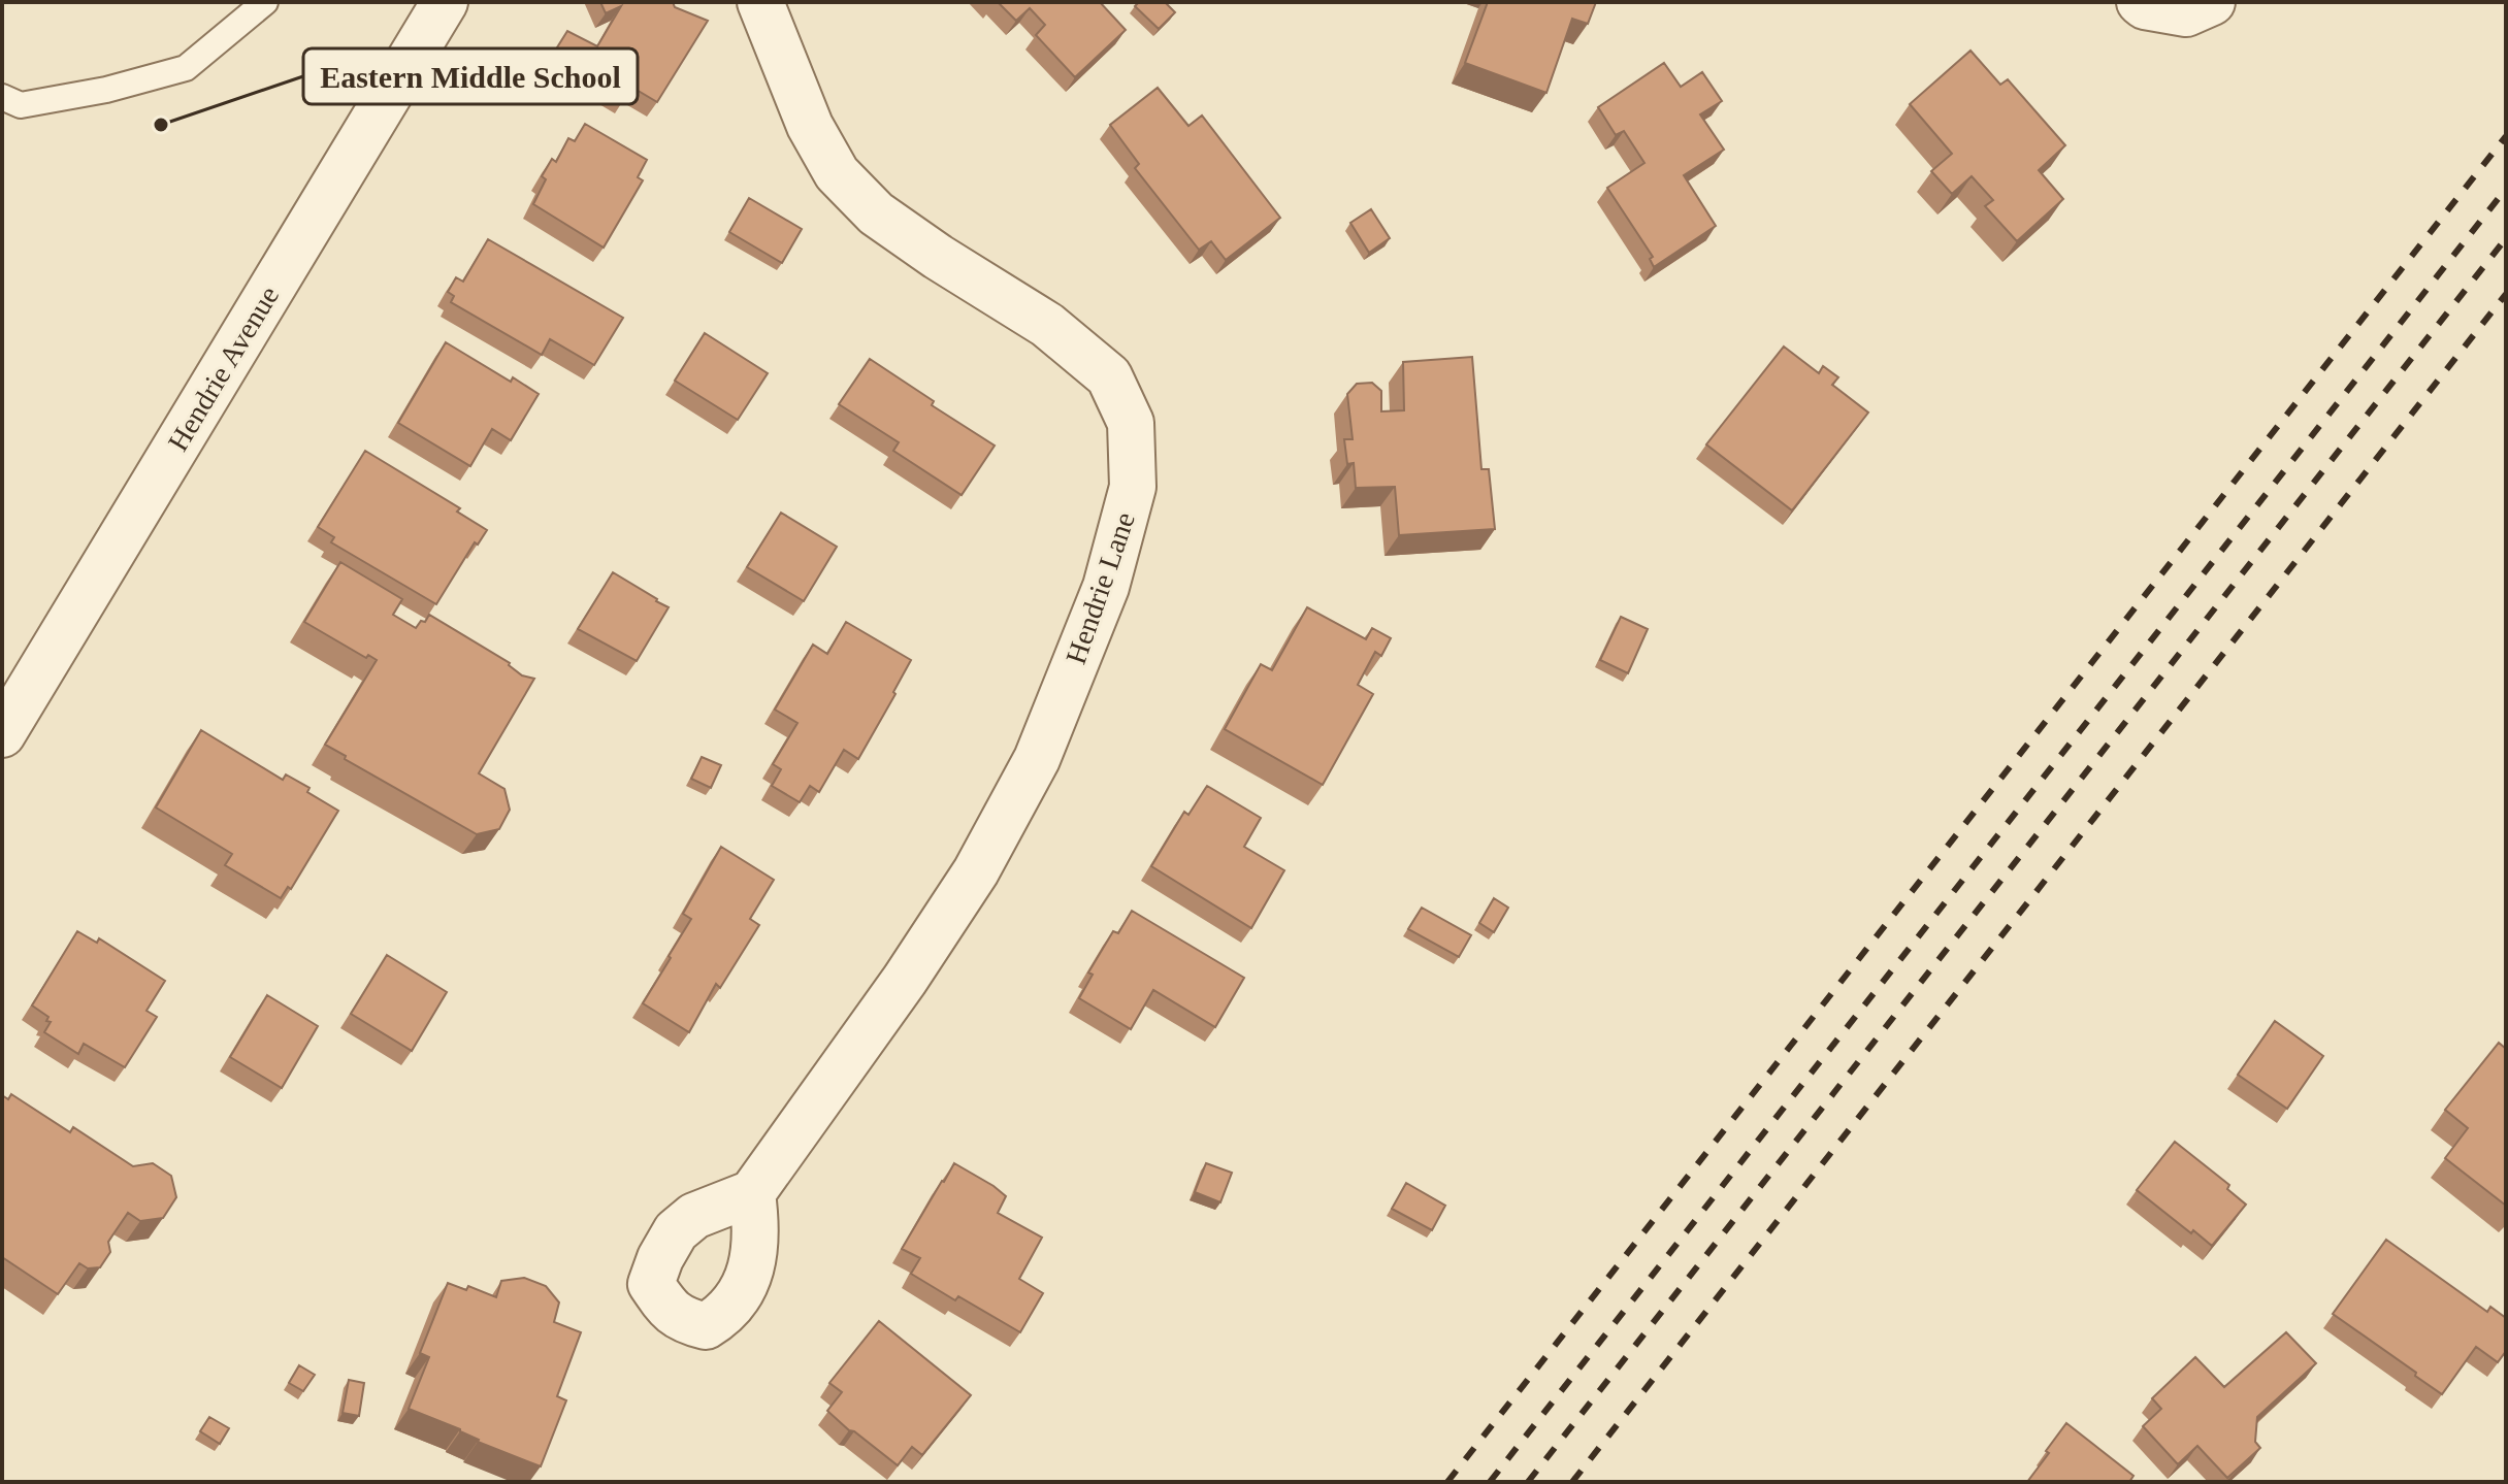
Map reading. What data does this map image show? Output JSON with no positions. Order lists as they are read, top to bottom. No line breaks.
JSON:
{"streets":{"street":["Hendrie Avenue","Hendrie Lane"]},"places":["Eastern Middle School"]}
